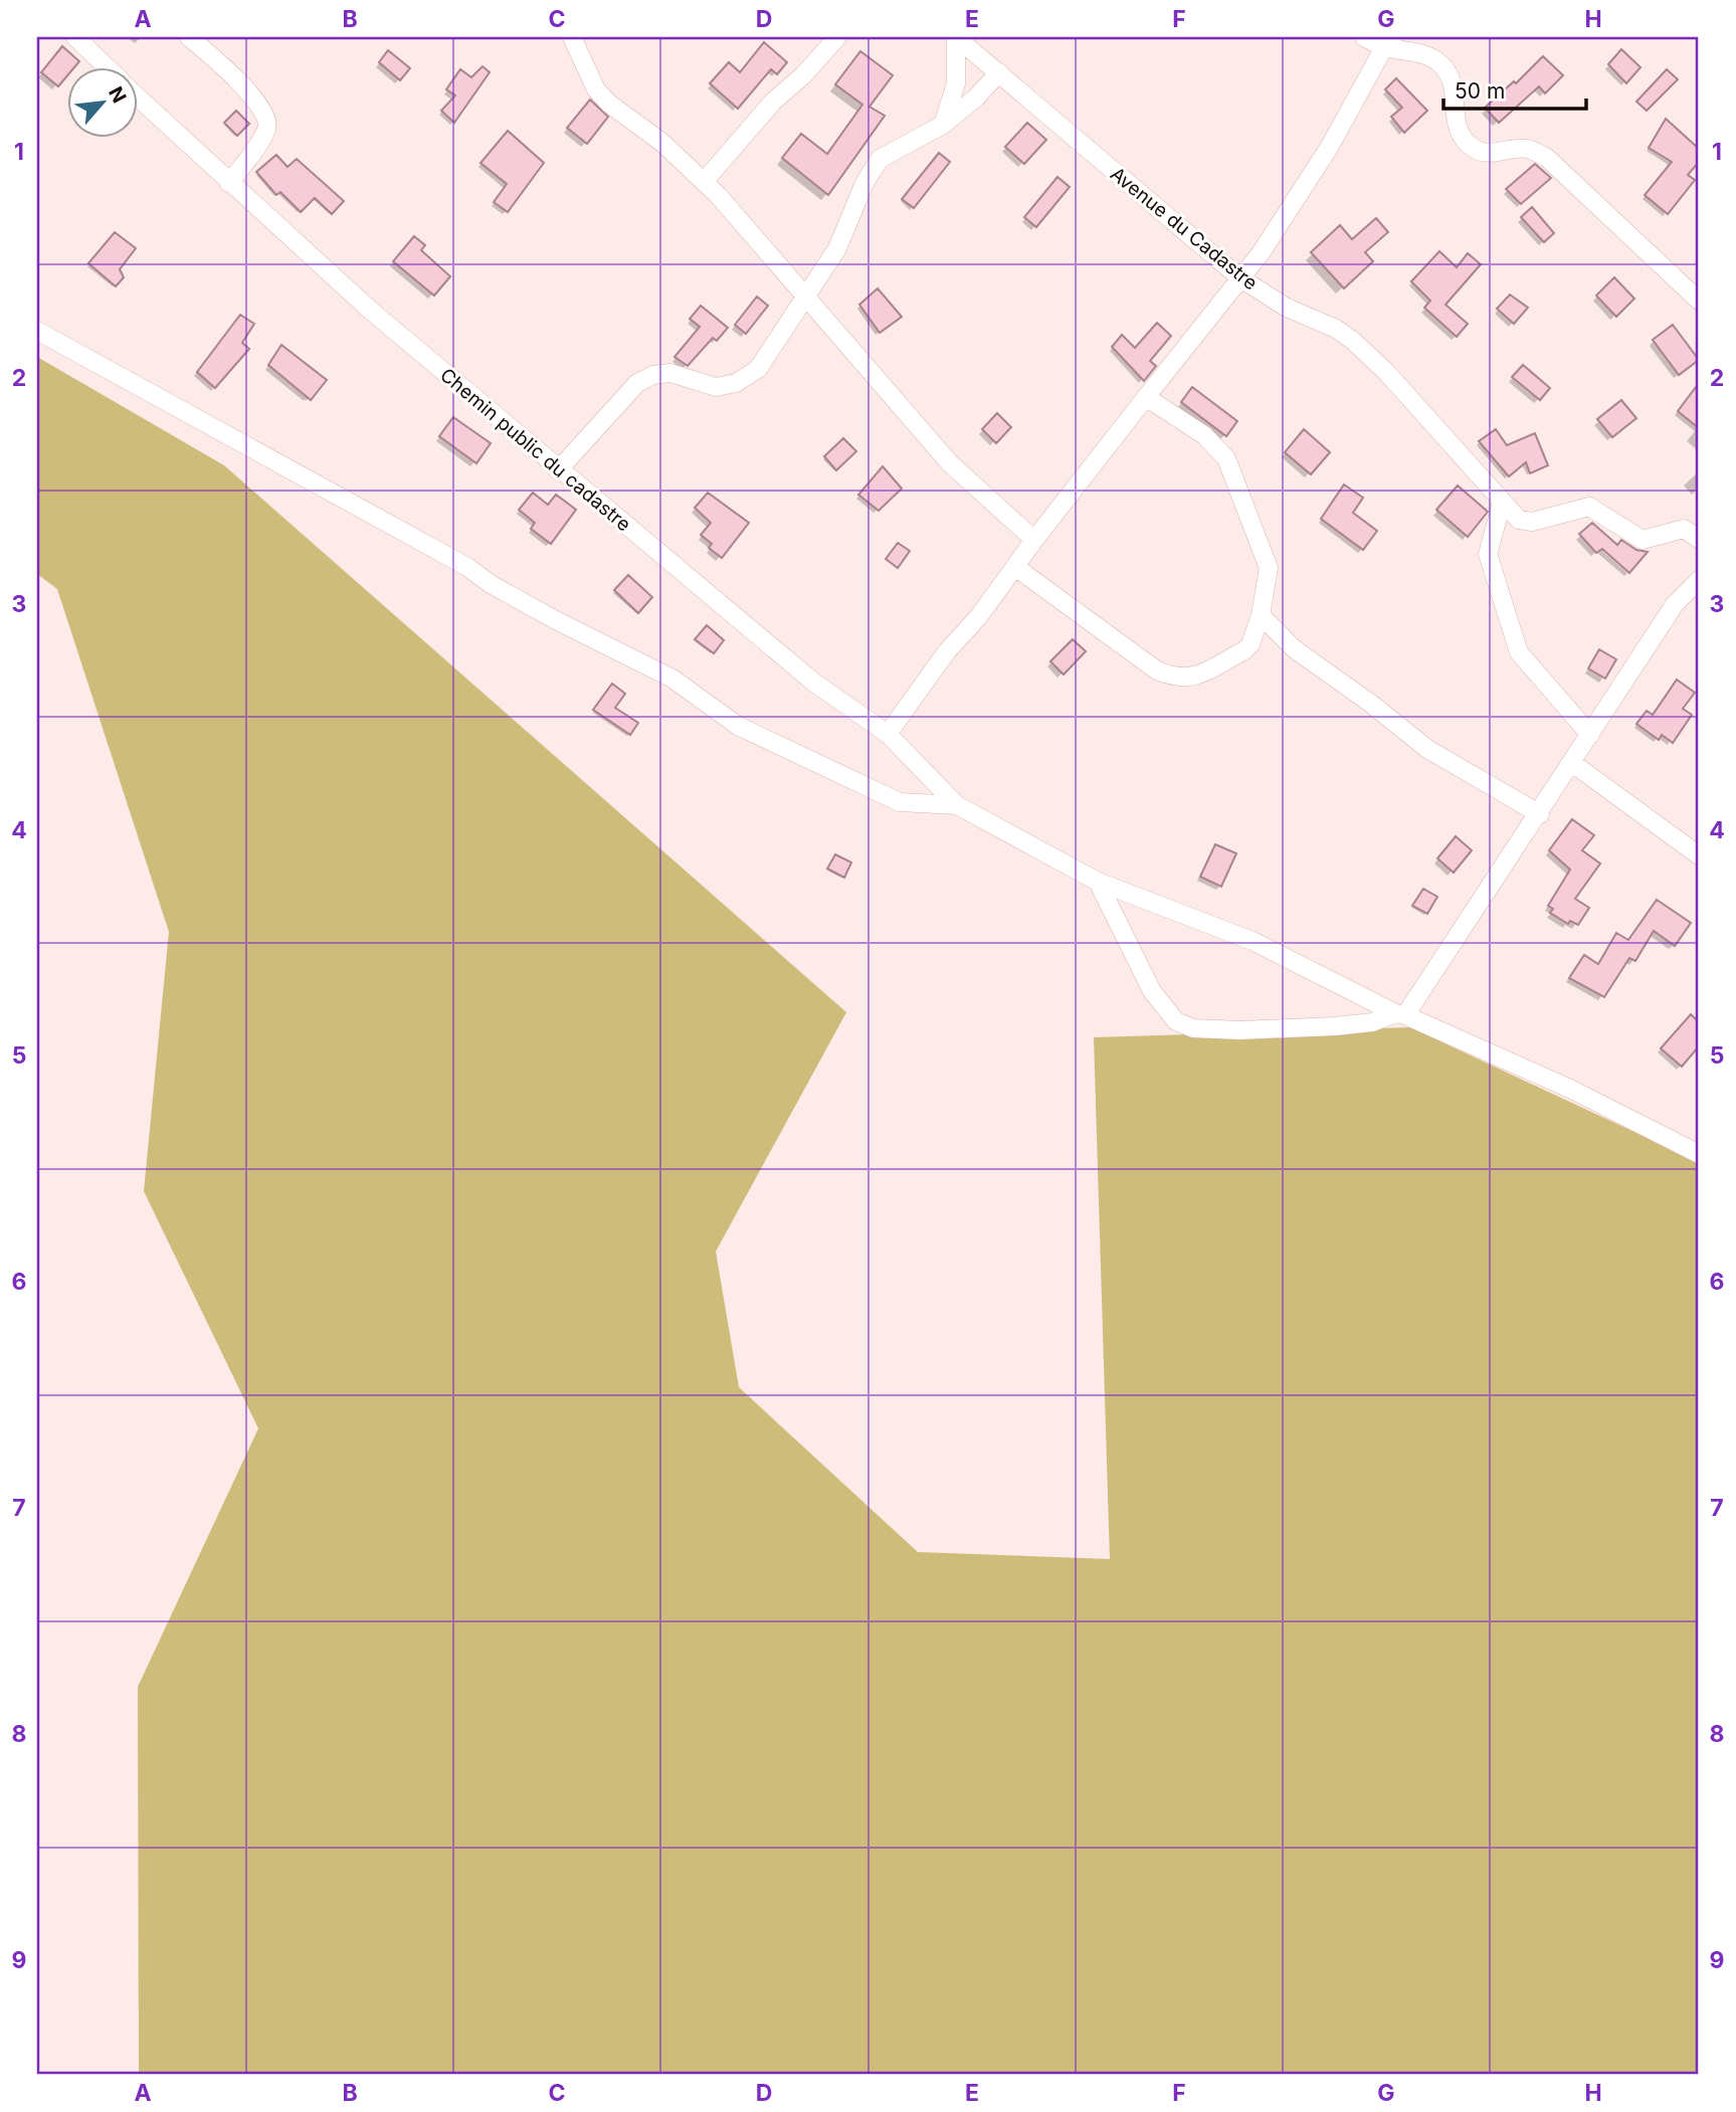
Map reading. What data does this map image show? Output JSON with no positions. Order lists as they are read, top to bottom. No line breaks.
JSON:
{"streets":{"street":["Avenue du Cadastre","Chemin public du cadastre"]},"scale_bar":"50 m","north":"top right","grid":{"columns":["A","B","C","D","E","F","G","H"],"rows":["1","2","3","4","5","6","7","8","9"]}}
